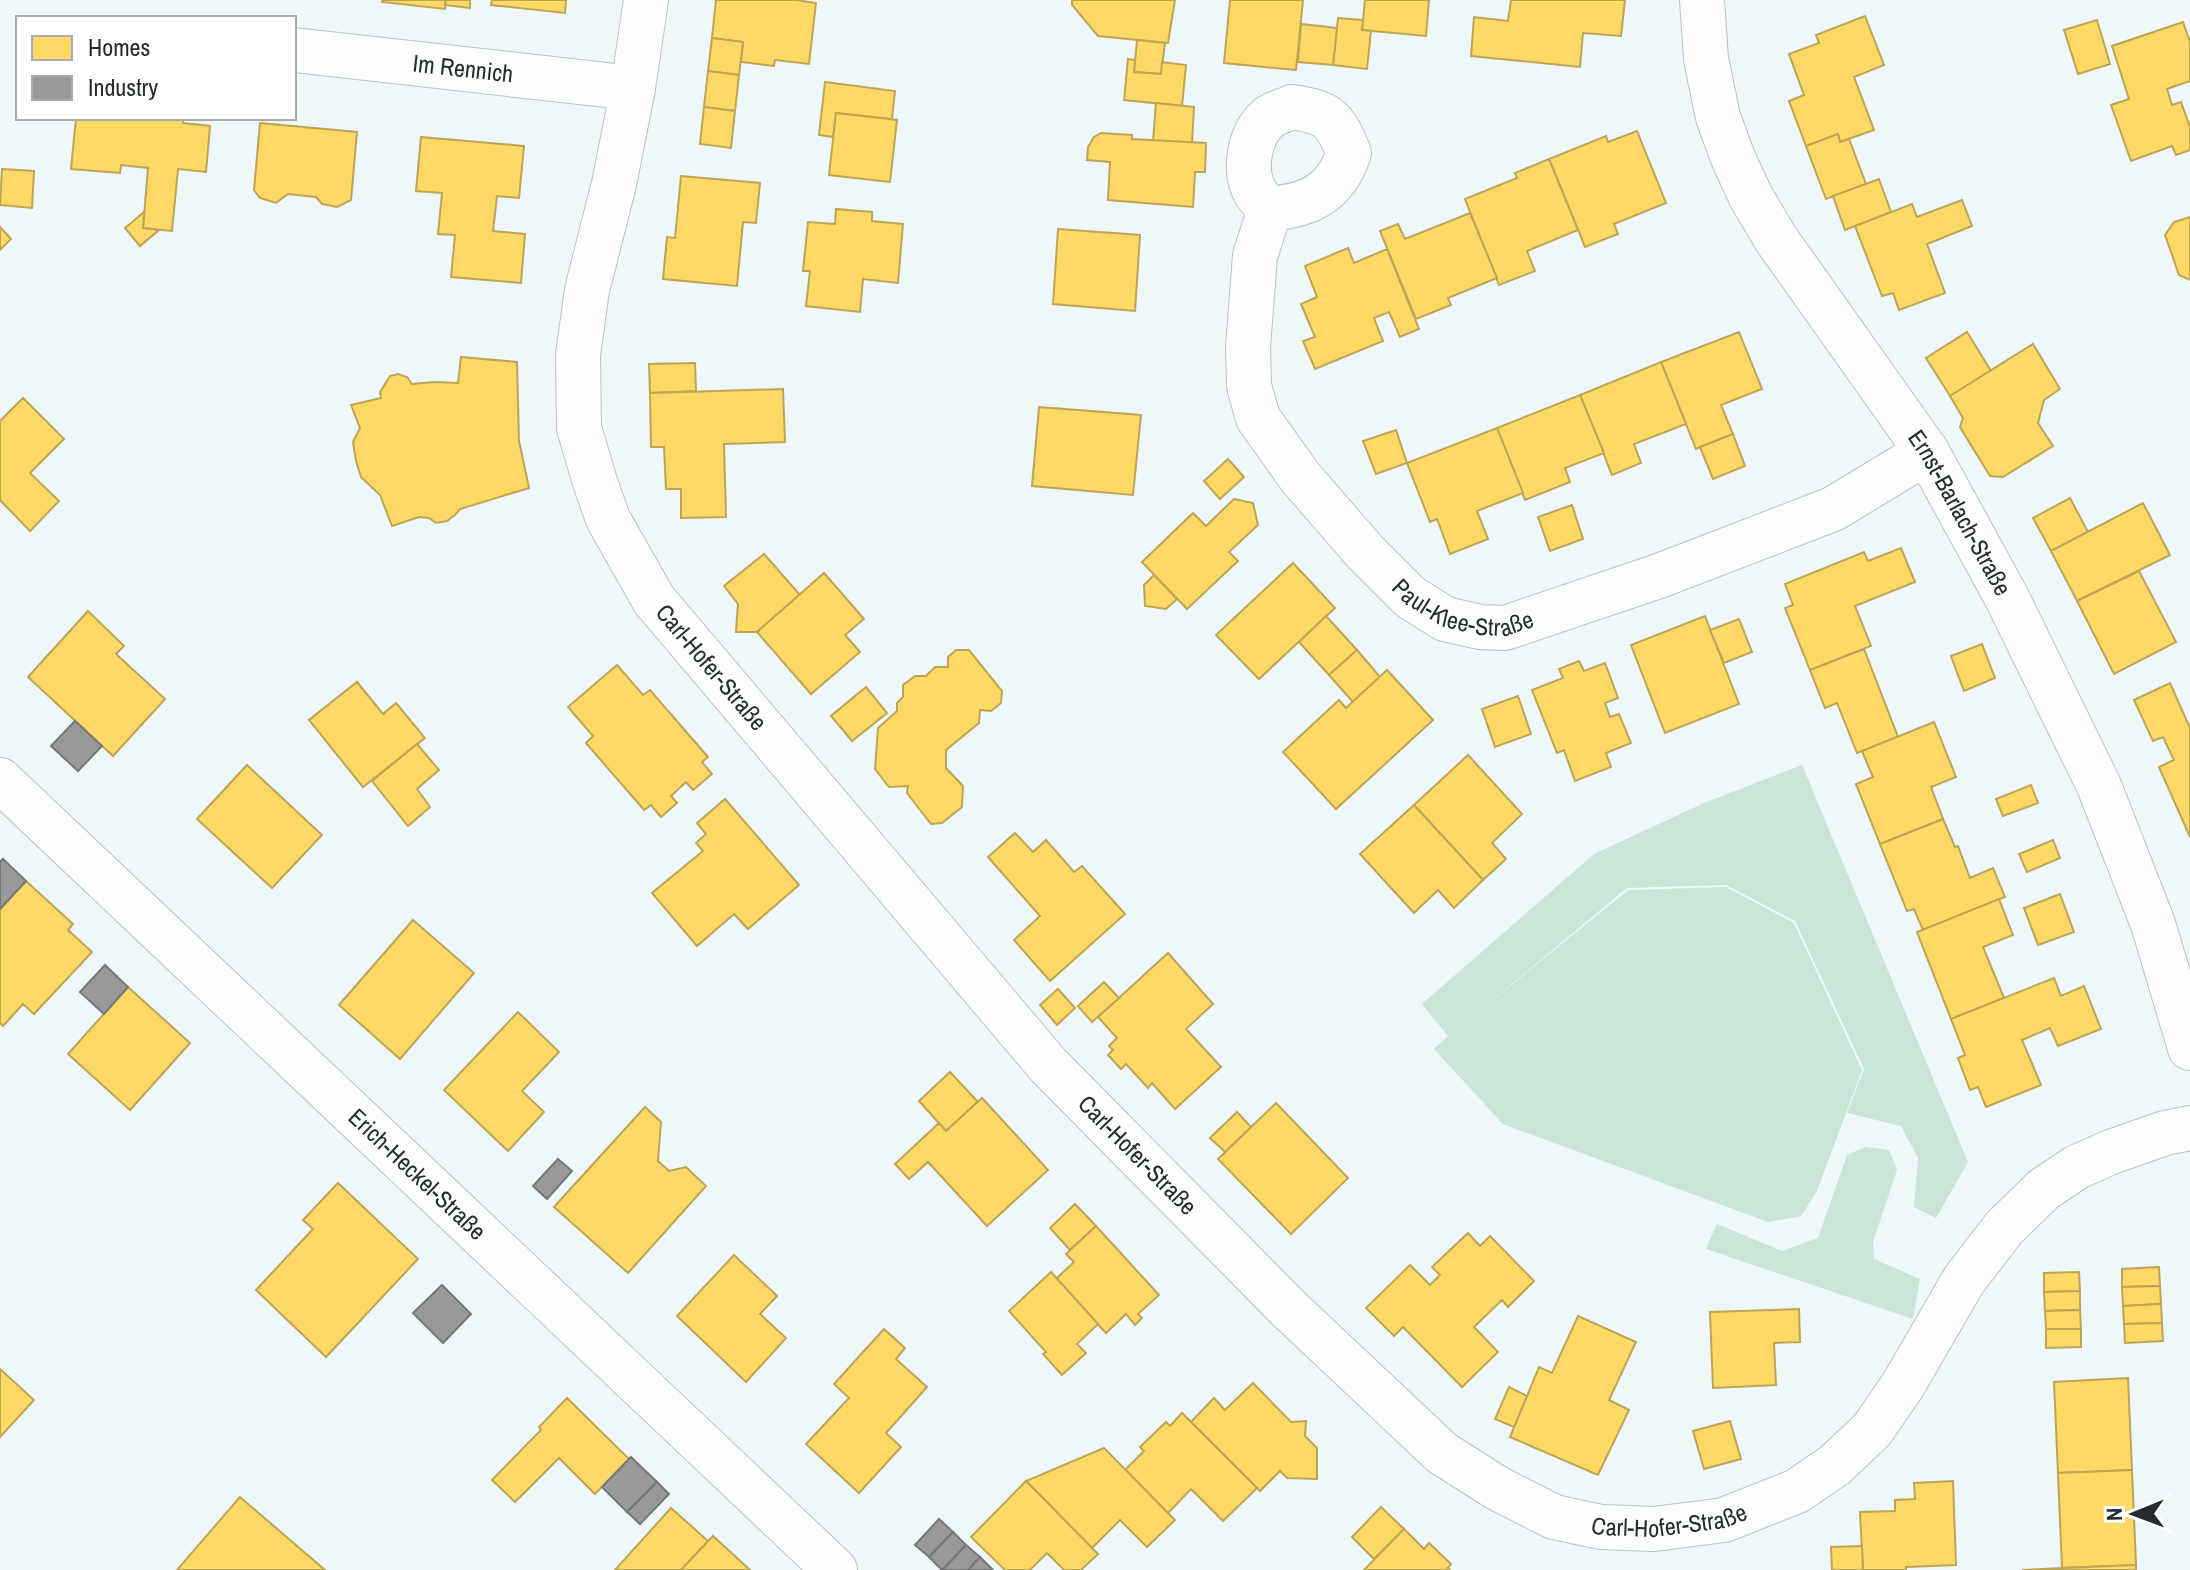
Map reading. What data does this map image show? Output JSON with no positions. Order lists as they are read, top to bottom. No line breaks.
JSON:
{"streets":{"street":["Im Rennich","Ernst-Barlach-Straße","Paul-Klee-Straße","Carl-Hofer-Straße","Erich-Heckel-Straße"]},"crossings":[["Im Rennich","Carl-Hofer-Straße"],["Ernst-Barlach-Straße","Paul-Klee-Straße"]],"legend":["Homes","Industry"],"north":"left"}
